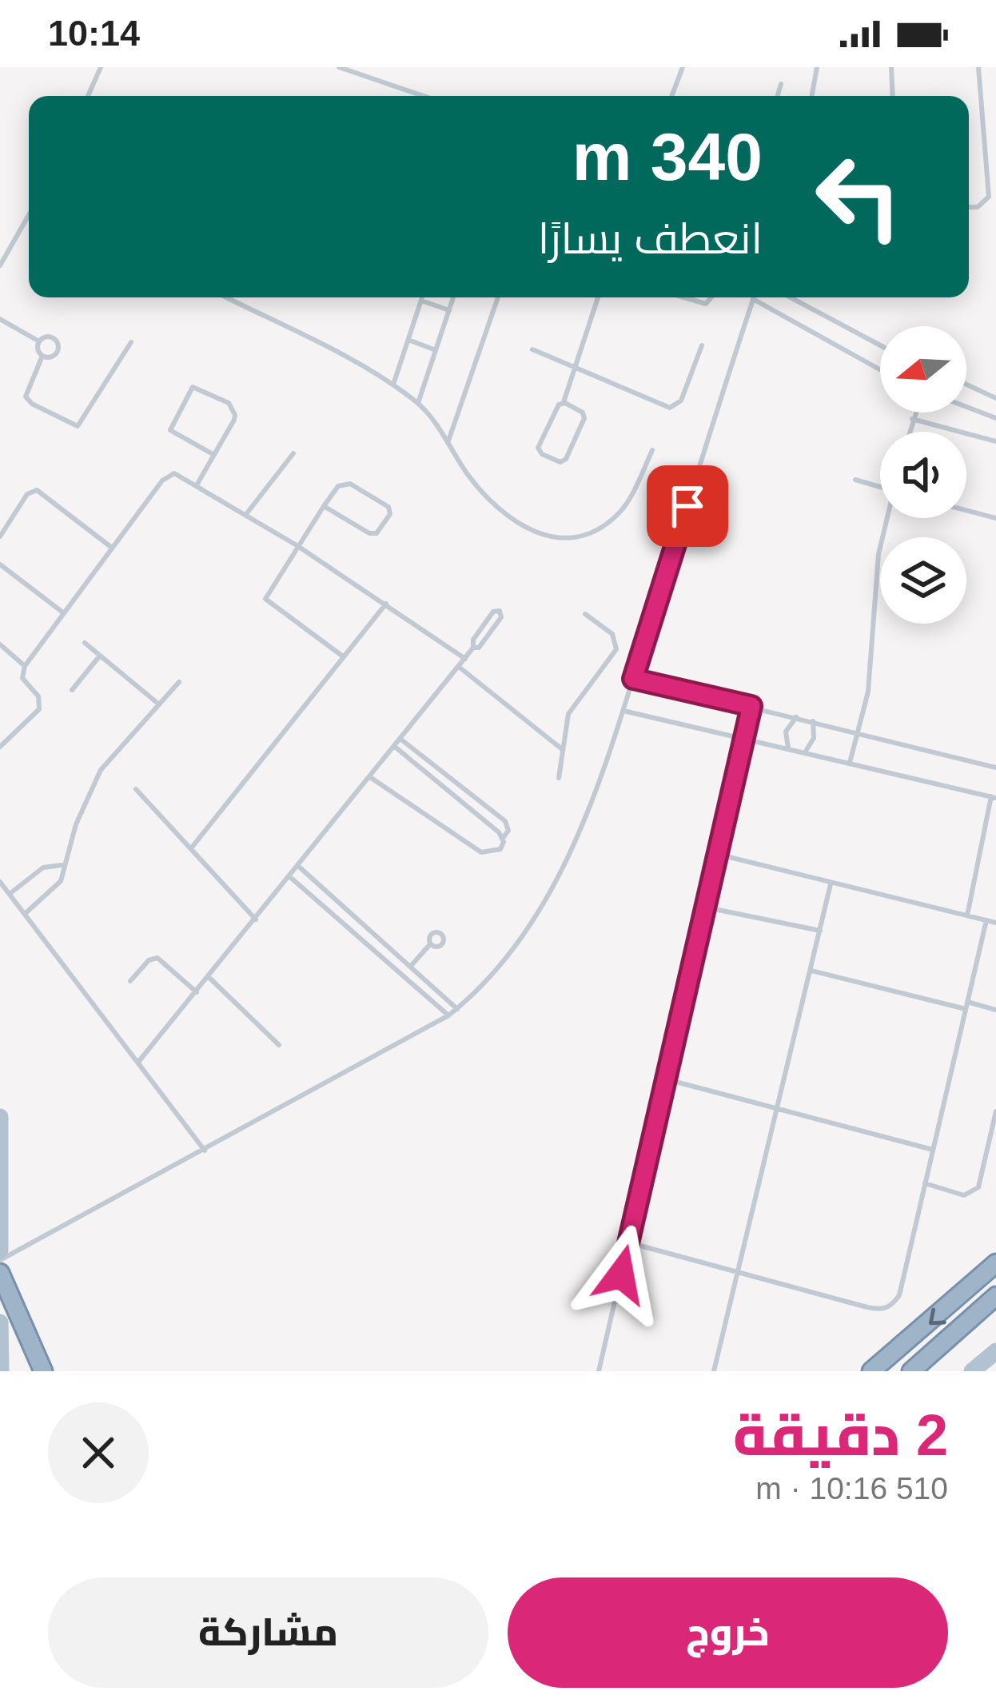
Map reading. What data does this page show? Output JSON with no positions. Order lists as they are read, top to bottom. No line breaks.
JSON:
{"north":"left","page":{"status":"10:14","turn":["340 m","انعطف يسارًا"],"heading":["2 دقيقة","510 m · 10:16"],"buttons":["خروج","مشاركة"]}}
